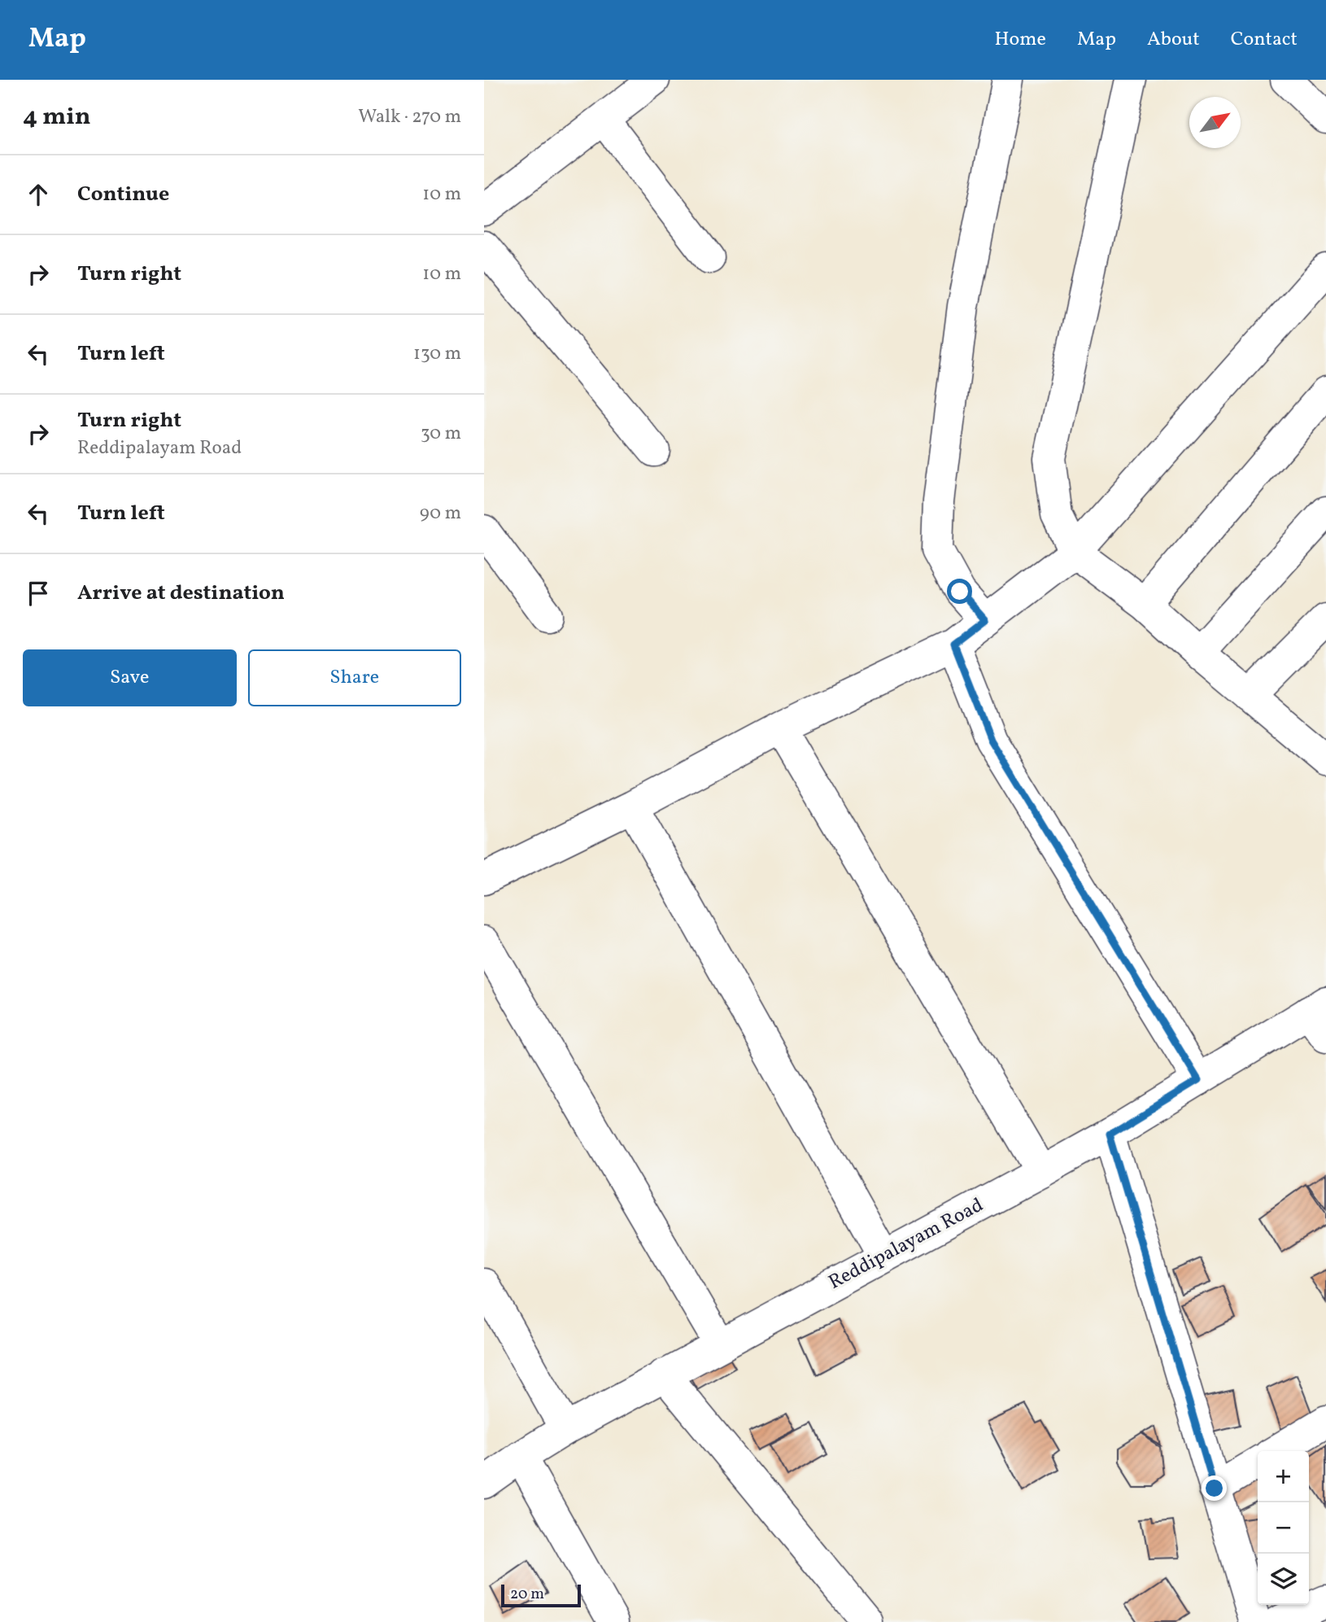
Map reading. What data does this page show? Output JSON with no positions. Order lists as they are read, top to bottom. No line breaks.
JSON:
{"streets":{"street":["Reddipalayam Road"]},"scale_bar":"20 m","north":"top right","page":{"header":"Map","nav":["Home","Map","About","Contact"],"heading":["4 min","Walk · 270 m"],"list":[["Continue","10 m"],["Turn right","10 m"],["Turn left","130 m"],["Turn right","Reddipalayam Road","30 m"],["Turn left","90 m"],"Arrive at destination"],"buttons":["Save","Share"],"map_buttons":["+","−"],"scale":"20 m"}}
